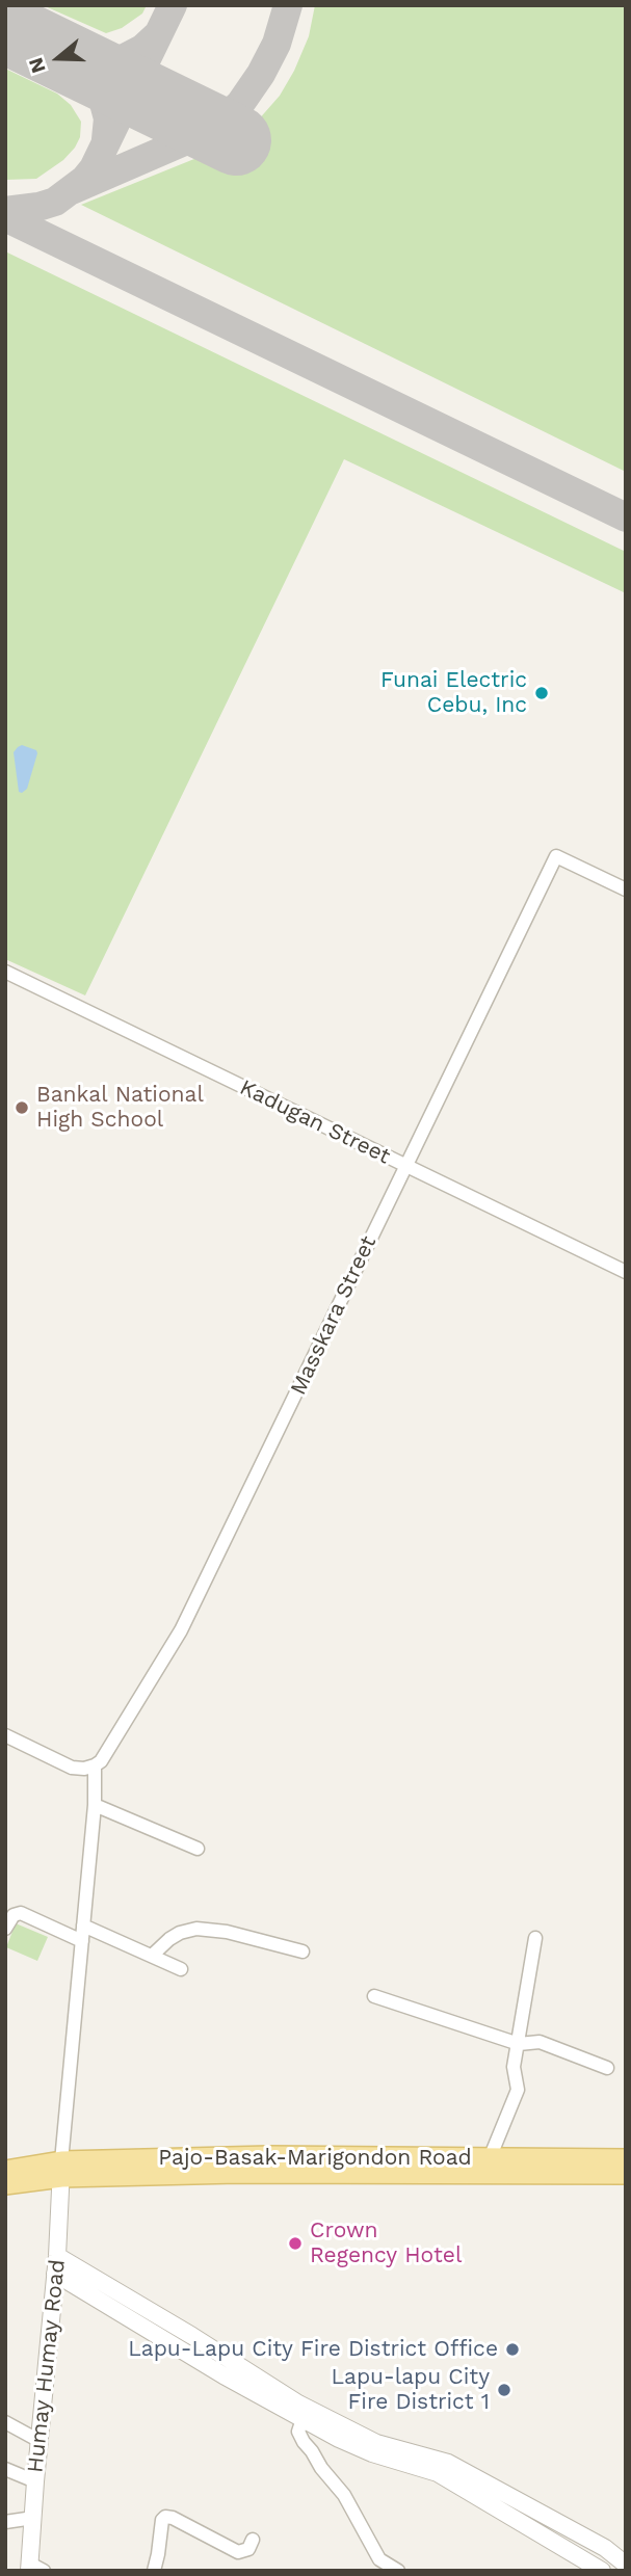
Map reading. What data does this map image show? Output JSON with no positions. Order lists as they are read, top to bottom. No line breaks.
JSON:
{"streets":{"main road":["Pajo-Basak-Marigondon Road"],"street":["Kadugan Street","Masskara Street","Humay Humay Road"]},"crossings":[["Kadugan Street","Masskara Street"],["Pajo-Basak-Marigondon Road","Humay Humay Road"]],"places":["Funai Electric Cebu, Inc","Bankal National High School","Crown Regency Hotel","Lapu-Lapu City Fire District Office","Lapu-lapu City Fire District 1"],"north":"left"}
